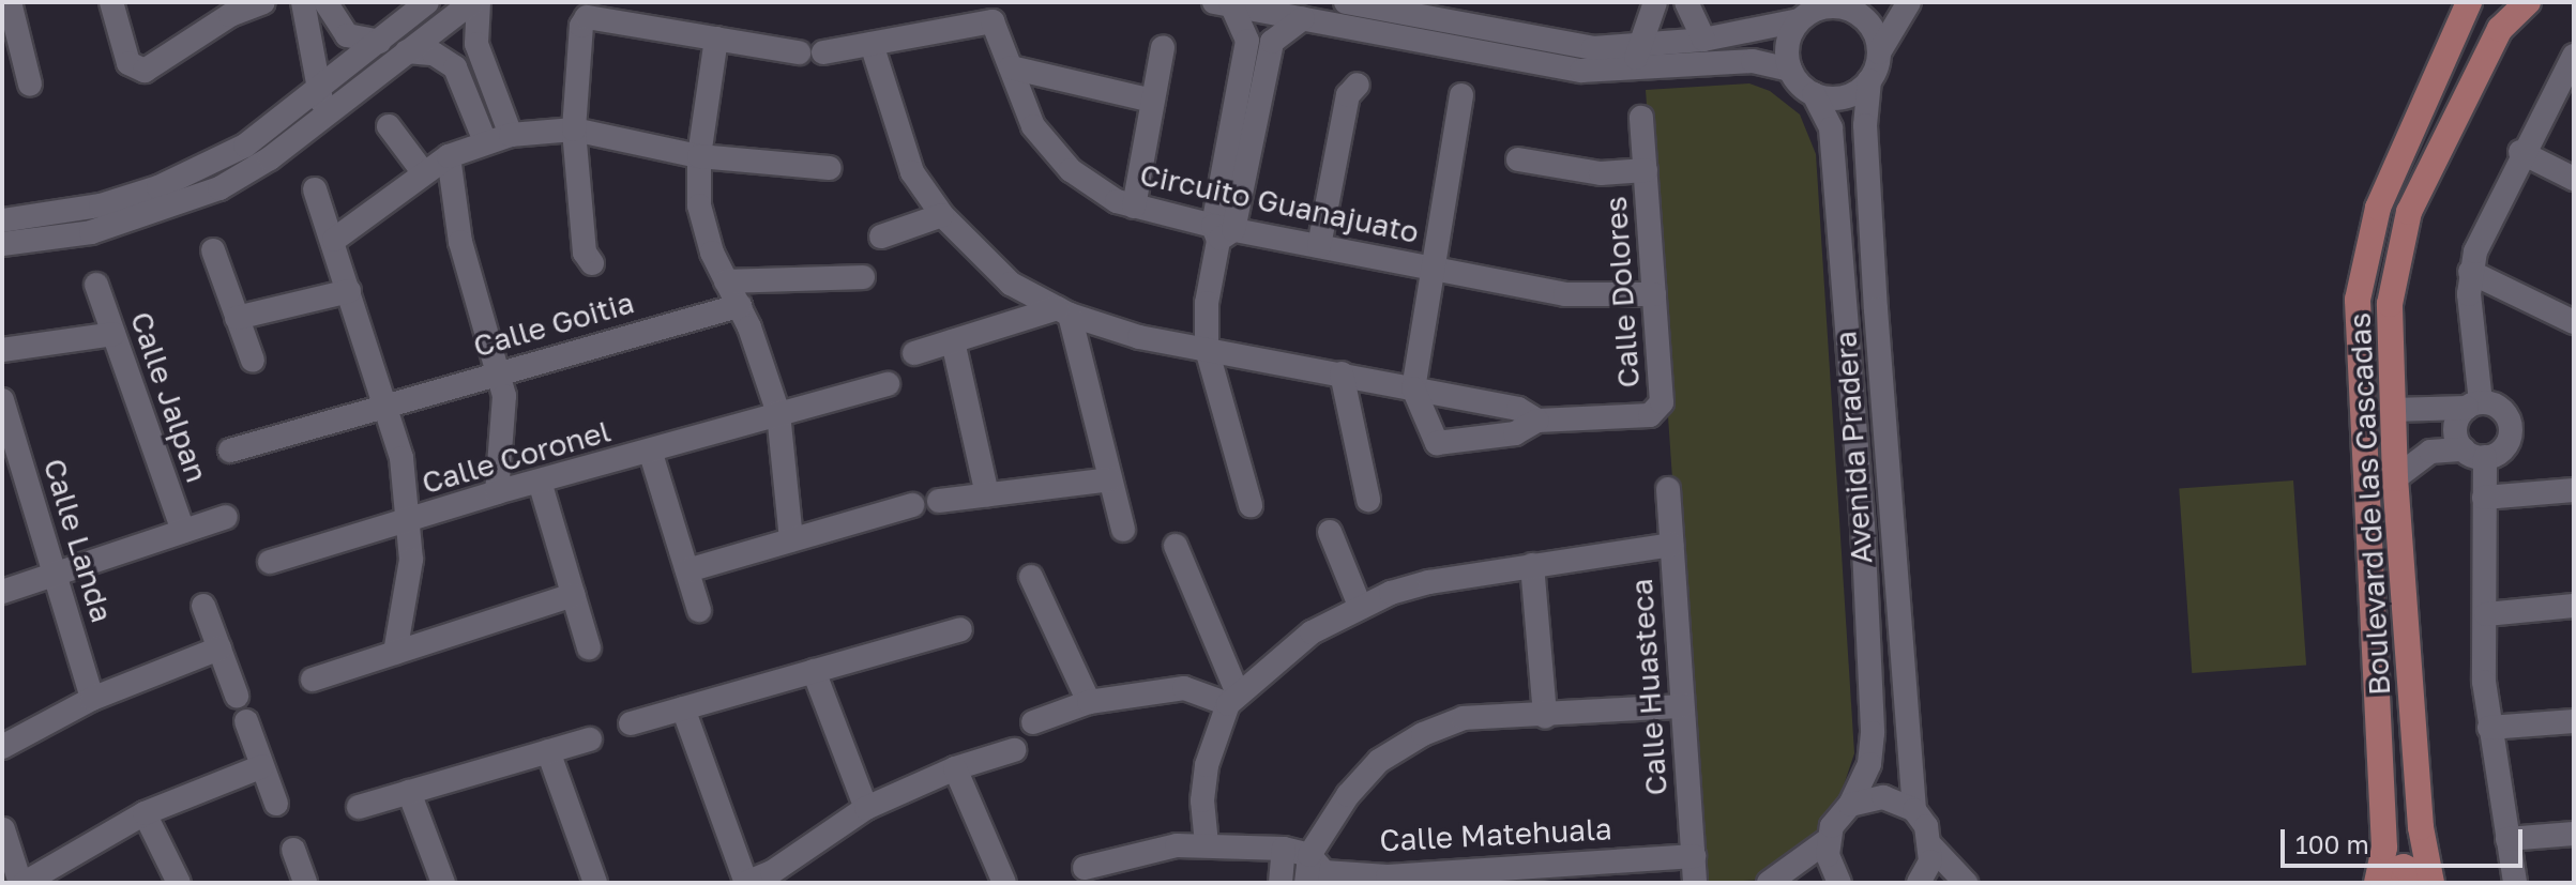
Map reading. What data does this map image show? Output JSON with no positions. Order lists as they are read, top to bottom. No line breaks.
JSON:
{"streets":{"main road":["Boulevard de las Cascadas"],"street":["Circuito Guanajuato","Calle Dolores","Calle Goitia","Calle Jalpan","Avenida Pradera","Calle Coronel","Calle Landa","Calle Huasteca","Calle Matehuala"]},"crossings":[["Circuito Guanajuato","Calle Dolores"],["Calle Huasteca","Calle Matehuala"]],"scale_bar":"100 m"}
